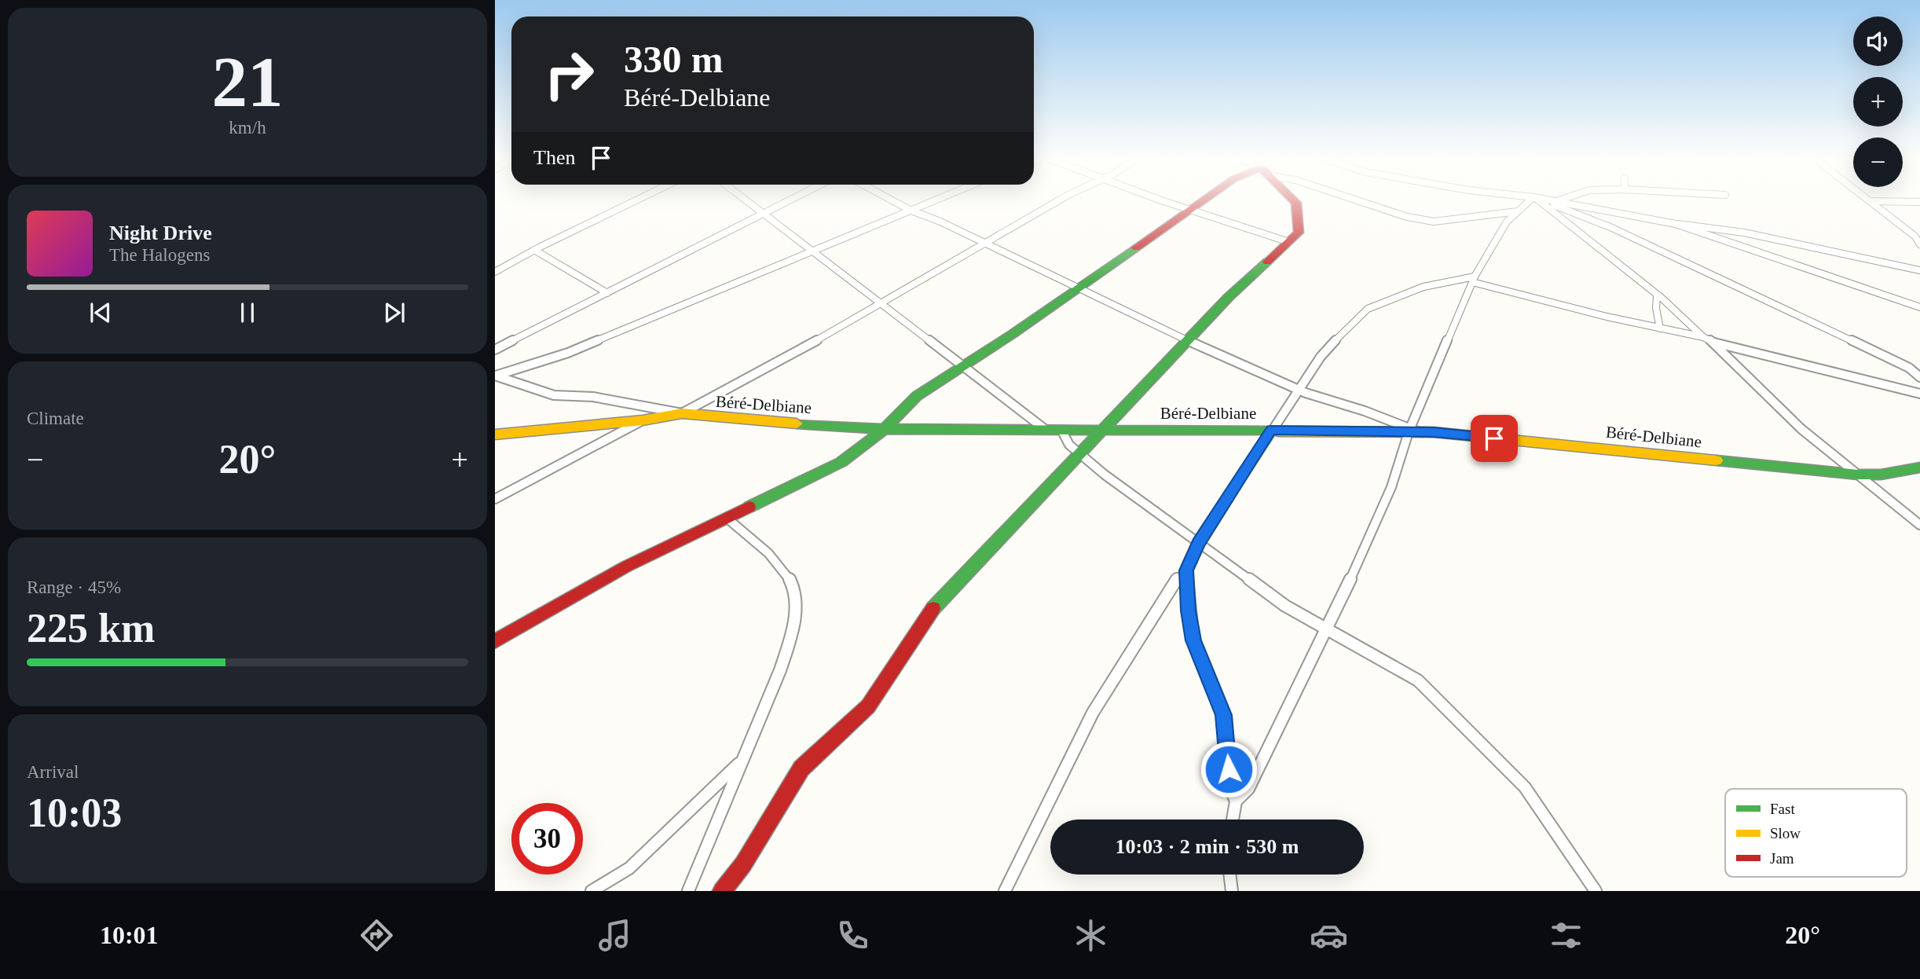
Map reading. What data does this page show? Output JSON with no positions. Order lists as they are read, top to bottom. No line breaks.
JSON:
{"streets":{"street":["Béré-Delbiane"]},"legend":["Fast","Slow","Jam"],"page":{"tile":[["21","km/h"],"Climate",["Range · 45%","225 km"],["Arrival","10:03"]],"map_buttons":["+","−"],"turn":["330 m","Béré-Delbiane"],"then":"Then","song":["Night Drive","The Halogens"],"heat":["−","20°","+"],"limit":"30","trip":"10:03 · 2 min · 530 m","tabs":["10:01","20°"]}}
